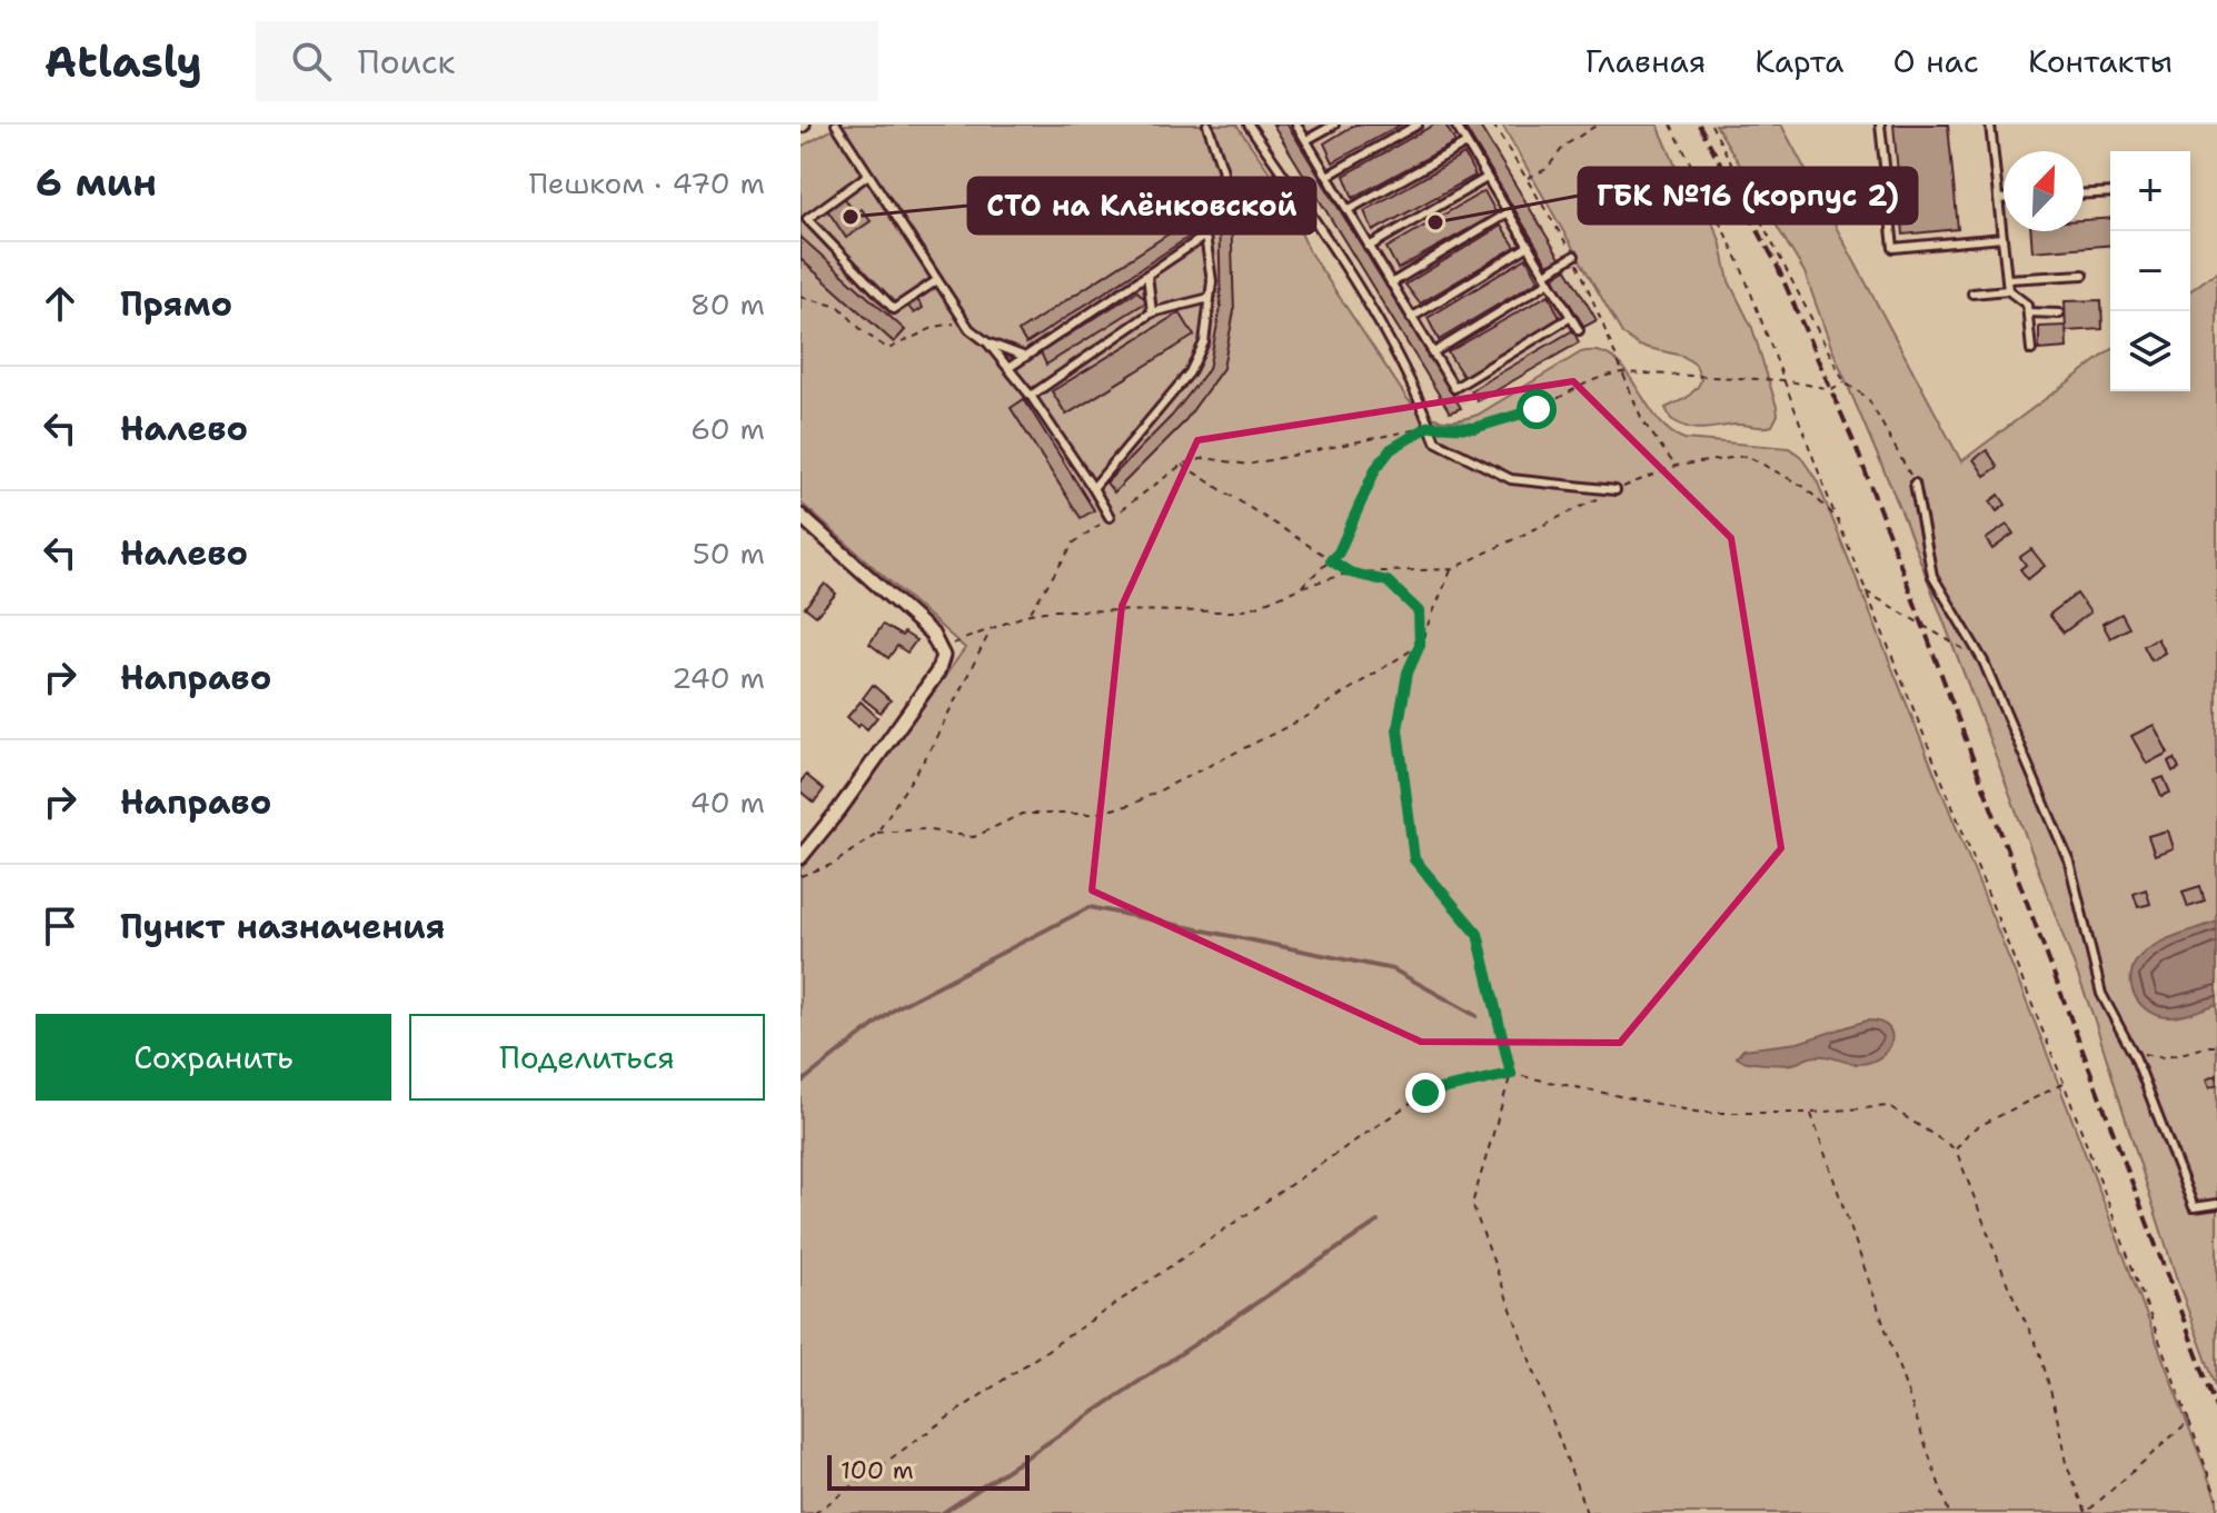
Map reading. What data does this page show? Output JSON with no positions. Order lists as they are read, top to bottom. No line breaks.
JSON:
{"places":["СТО на Клёнковской","ГБК №16 (корпус 2)"],"scale_bar":"100 m","north":"top right","page":{"header":"Atlasly","search":"Поиск","nav":["Главная","Карта","О нас","Контакты"],"heading":["6 мин","Пешком · 470 m"],"map_buttons":["+","−"],"list":[["Прямо","80 m"],["Налево","60 m"],["Налево","50 m"],["Направо","240 m"],["Направо","40 m"],"Пункт назначения"],"buttons":["Сохранить","Поделиться"],"scale":"100 m"}}
